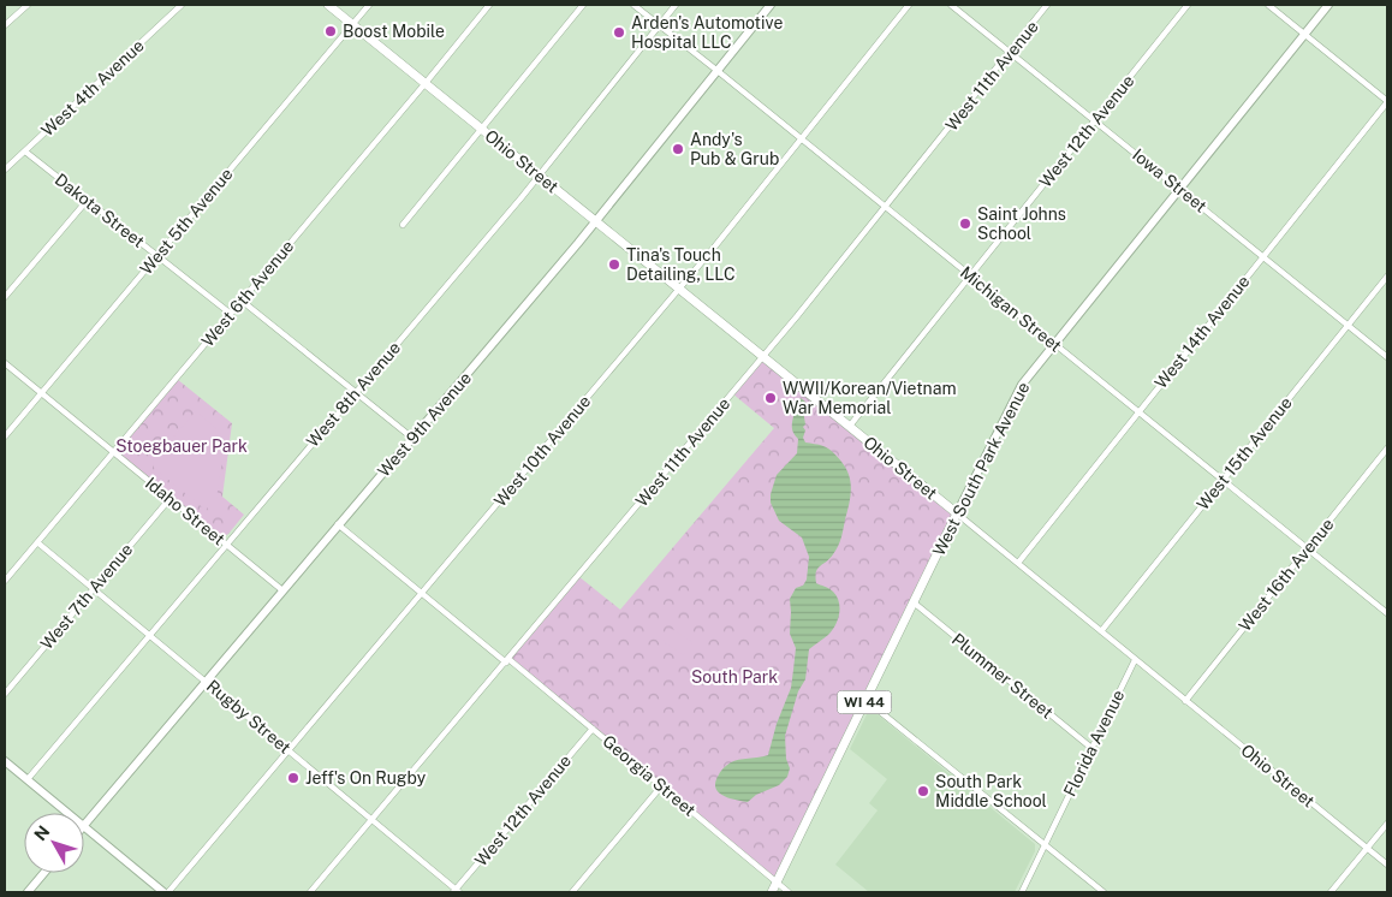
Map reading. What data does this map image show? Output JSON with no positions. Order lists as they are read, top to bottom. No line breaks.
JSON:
{"streets":{"main road":["Ohio Street","West 9th Avenue","West South Park Avenue","WI 44"],"street":["West 11th Avenue","West 4th Avenue","West 12th Avenue","Iowa Street","Dakota Street","West 5th Avenue","West 6th Avenue","Michigan Street","West 14th Avenue","West 8th Avenue","West 10th Avenue","West 15th Avenue","Idaho Street","West 16th Avenue","West 7th Avenue","Plummer Street","Rugby Street","Florida Avenue","Georgia Street"]},"crossings":[["West 11th Avenue","Ohio Street"],["West 11th Avenue","Iowa Street"],["West 11th Avenue","Michigan Street"],["West 11th Avenue","Rugby Street"],["West 11th Avenue","Georgia Street"],["West 4th Avenue","Dakota Street"],["West 12th Avenue","Ohio Street"],["West 12th Avenue","Iowa Street"],["West 12th Avenue","Michigan Street"],["West 12th Avenue","Rugby Street"],["West 12th Avenue","Georgia Street"],["Ohio Street","West 5th Avenue"],["Ohio Street","West 6th Avenue"],["Ohio Street","West 14th Avenue"],["Ohio Street","West 8th Avenue"],["Ohio Street","West 9th Avenue"],["Ohio Street","West 10th Avenue"],["Ohio Street","West 15th Avenue"],["Ohio Street","West South Park Avenue"],["Ohio Street","West 16th Avenue"],["Ohio Street","Florida Avenue"],["Iowa Street","West 14th Avenue"],["Iowa Street","West 15th Avenue"],["Iowa Street","West South Park Avenue"],["Dakota Street","West 5th Avenue"],["Dakota Street","West 6th Avenue"],["West 5th Avenue","Idaho Street"],["West 6th Avenue","Idaho Street"],["West 6th Avenue","Rugby Street"],["Michigan Street","West 14th Avenue"],["Michigan Street","West 8th Avenue"],["Michigan Street","West 9th Avenue"],["Michigan Street","West 10th Avenue"],["Michigan Street","West 15th Avenue"],["Michigan Street","West South Park Avenue"],["Michigan Street","West 16th Avenue"],["West 8th Avenue","Idaho Street"],["West 8th Avenue","Rugby Street"],["West 9th Avenue","Idaho Street"],["West 9th Avenue","Rugby Street"],["West 9th Avenue","Georgia Street"],["West 10th Avenue","Rugby Street"],["West 10th Avenue","Georgia Street"],["West South Park Avenue","Plummer Street"],["West South Park Avenue","Georgia Street"],["Idaho Street","West 7th Avenue"],["West 7th Avenue","Rugby Street"],["Plummer Street","Florida Avenue"]],"parks":["Stoegbauer Park","South Park"],"places":["Boost Mobile","Arden's Automotive Hospital LLC","Andy's Pub & Grub","Saint Johns School","Tina's Touch Detailing, LLC","WWII/Korean/Vietnam War Memorial","Jeff's On Rugby","South Park Middle School"],"north":"top left"}
